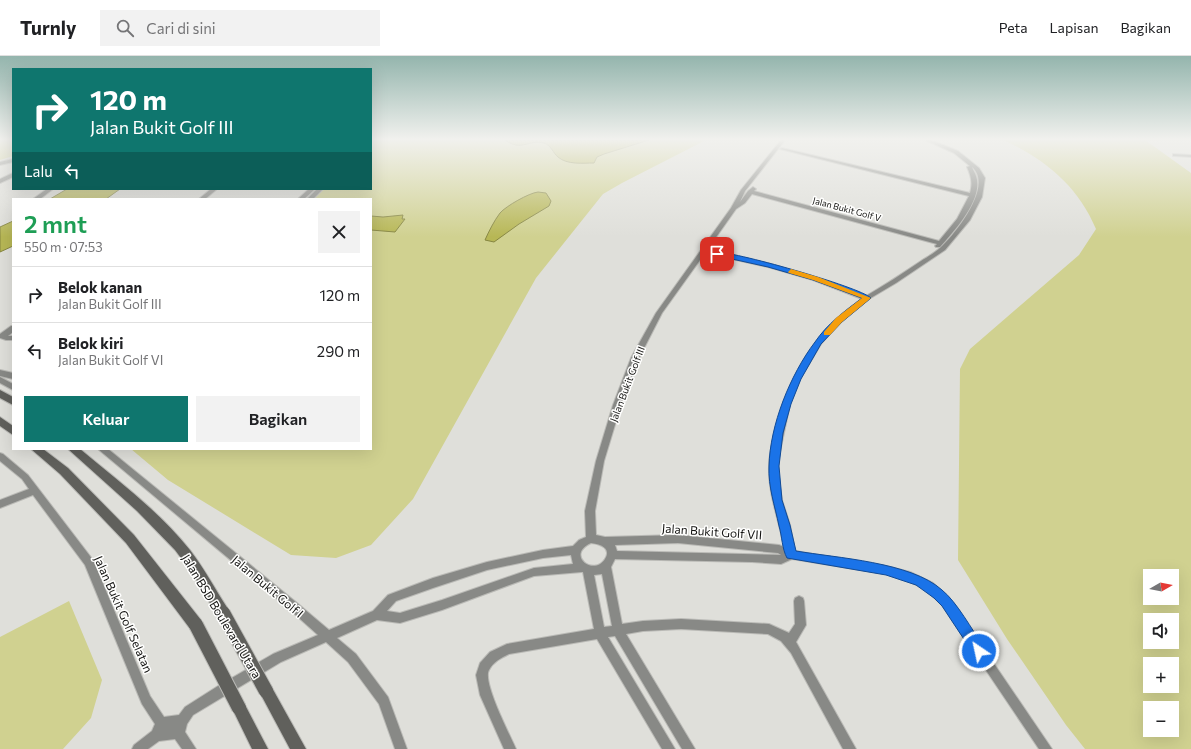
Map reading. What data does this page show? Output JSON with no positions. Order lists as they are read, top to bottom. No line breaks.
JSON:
{"streets":{"main road":["Jalan BSD Boulevard Utara"],"street":["Jalan Bukit Golf V","Jalan Bukit Golf III","Jalan Bukit Golf VII","Jalan Bukit Golf I","Jalan Bukit Golf Selatan"]},"crossings":[["Jalan Bukit Golf V","Jalan Bukit Golf III"],["Jalan Bukit Golf III","Jalan Bukit Golf VII"]],"north":"right","page":{"header":"Turnly","search":"Cari di sini","nav":["Peta","Lapisan","Bagikan"],"turn":["120 m","Jalan Bukit Golf III"],"then":"Lalu","heading":["2 mnt","550 m · 07:53"],"list":[{"name":"Belok kanan","note":"Jalan Bukit Golf III","value":"120 m"},{"name":"Belok kiri","note":"Jalan Bukit Golf VI","value":"290 m"}],"buttons":["Keluar","Bagikan"],"map_buttons":["+","−"]}}
